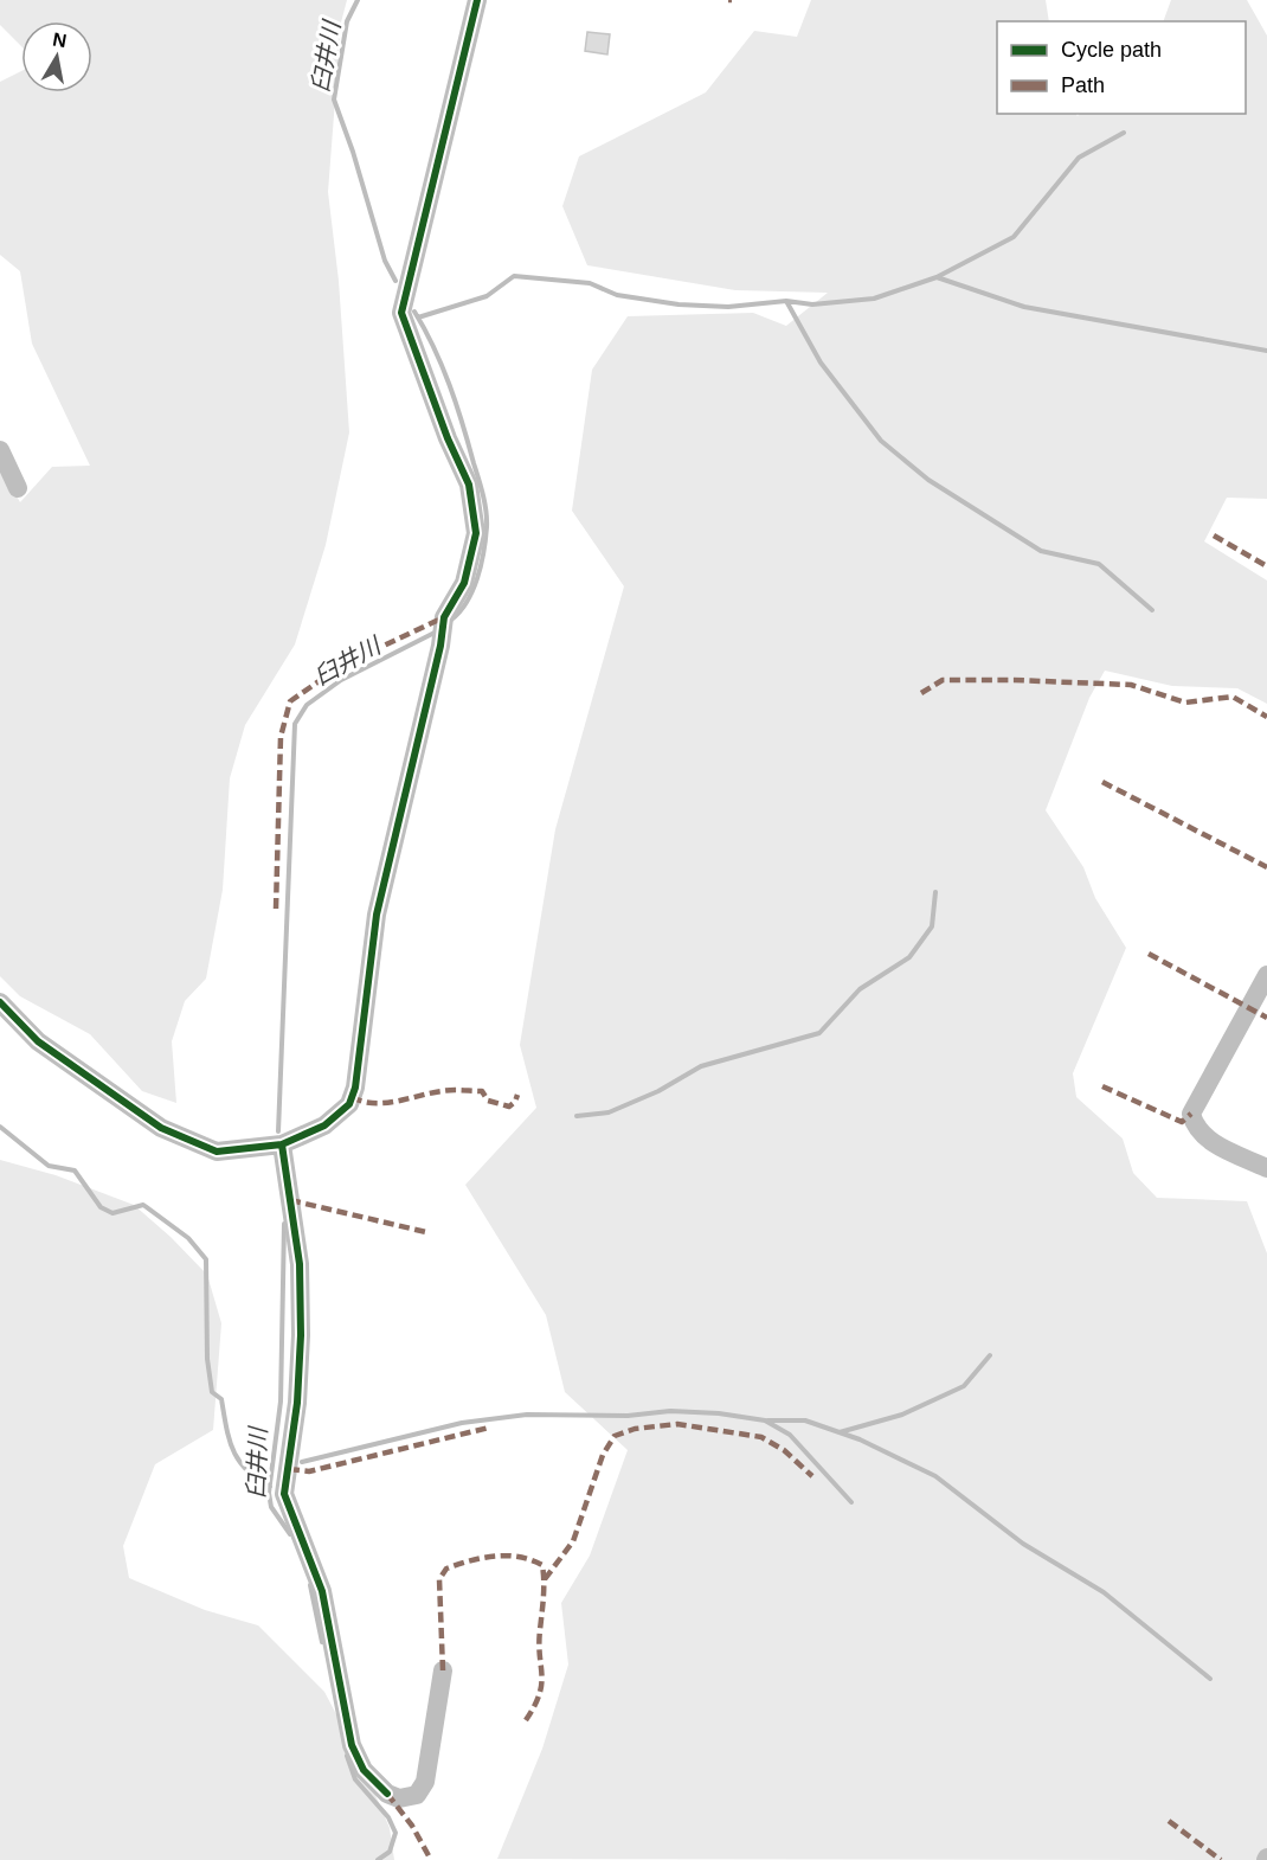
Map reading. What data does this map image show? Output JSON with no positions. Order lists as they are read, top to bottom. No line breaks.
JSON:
{"water":["臼井川"],"legend":["Cycle path","Path"],"north":"top"}
